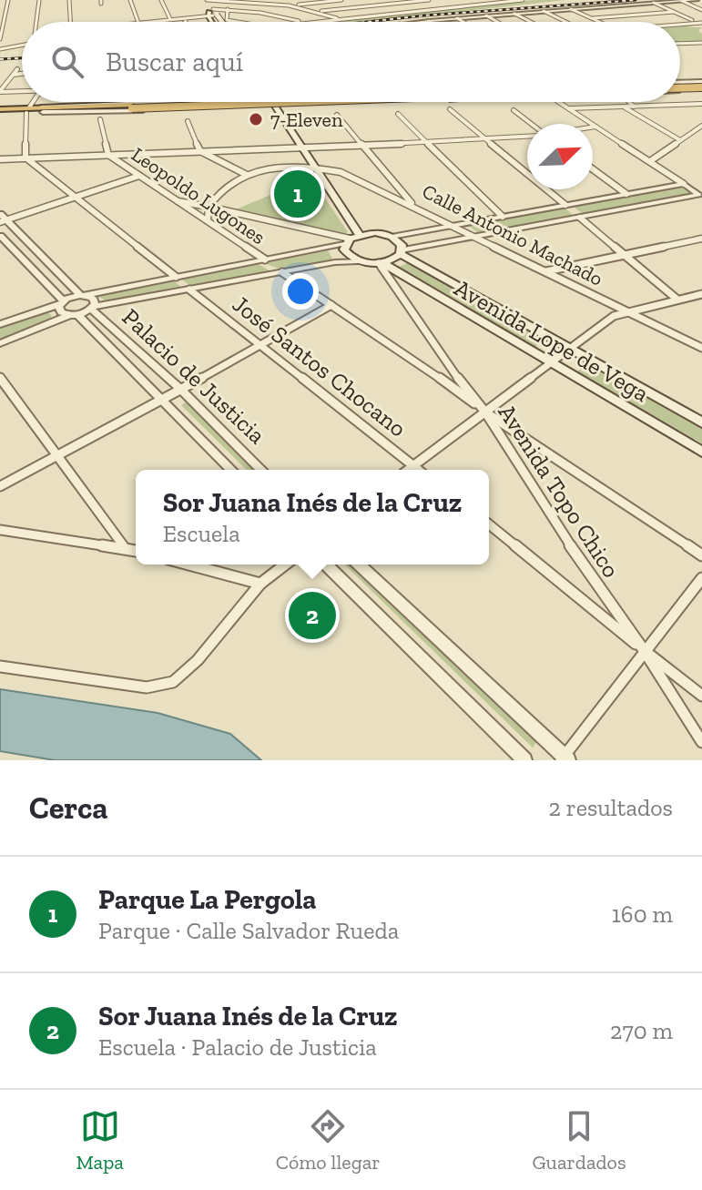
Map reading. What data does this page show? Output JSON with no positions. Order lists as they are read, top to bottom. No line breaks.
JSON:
{"streets":{"main road":["Avenida Lope de Vega"],"street":["Leopoldo Lugones","Calle Antonio Machado","José Santos Chocano","Palacio de Justicia","Avenida Topo Chico"]},"crossings":[["Leopoldo Lugones","Avenida Topo Chico"],["Avenida Lope de Vega","Avenida Topo Chico"]],"places":["7-Eleven"],"north":"top right","page":{"search":"Buscar aquí","pins":["1","2"],"popup":["Sor Juana Inés de la Cruz","Escuela"],"heading":["Cerca","2 resultados"],"list":[{"mark":"1","name":"Parque La Pergola","note":"Parque · Calle Salvador Rueda","value":"160 m"},{"mark":"2","name":"Sor Juana Inés de la Cruz","note":"Escuela · Palacio de Justicia","value":"270 m"}],"nav":["Mapa","Cómo llegar","Guardados"]}}
